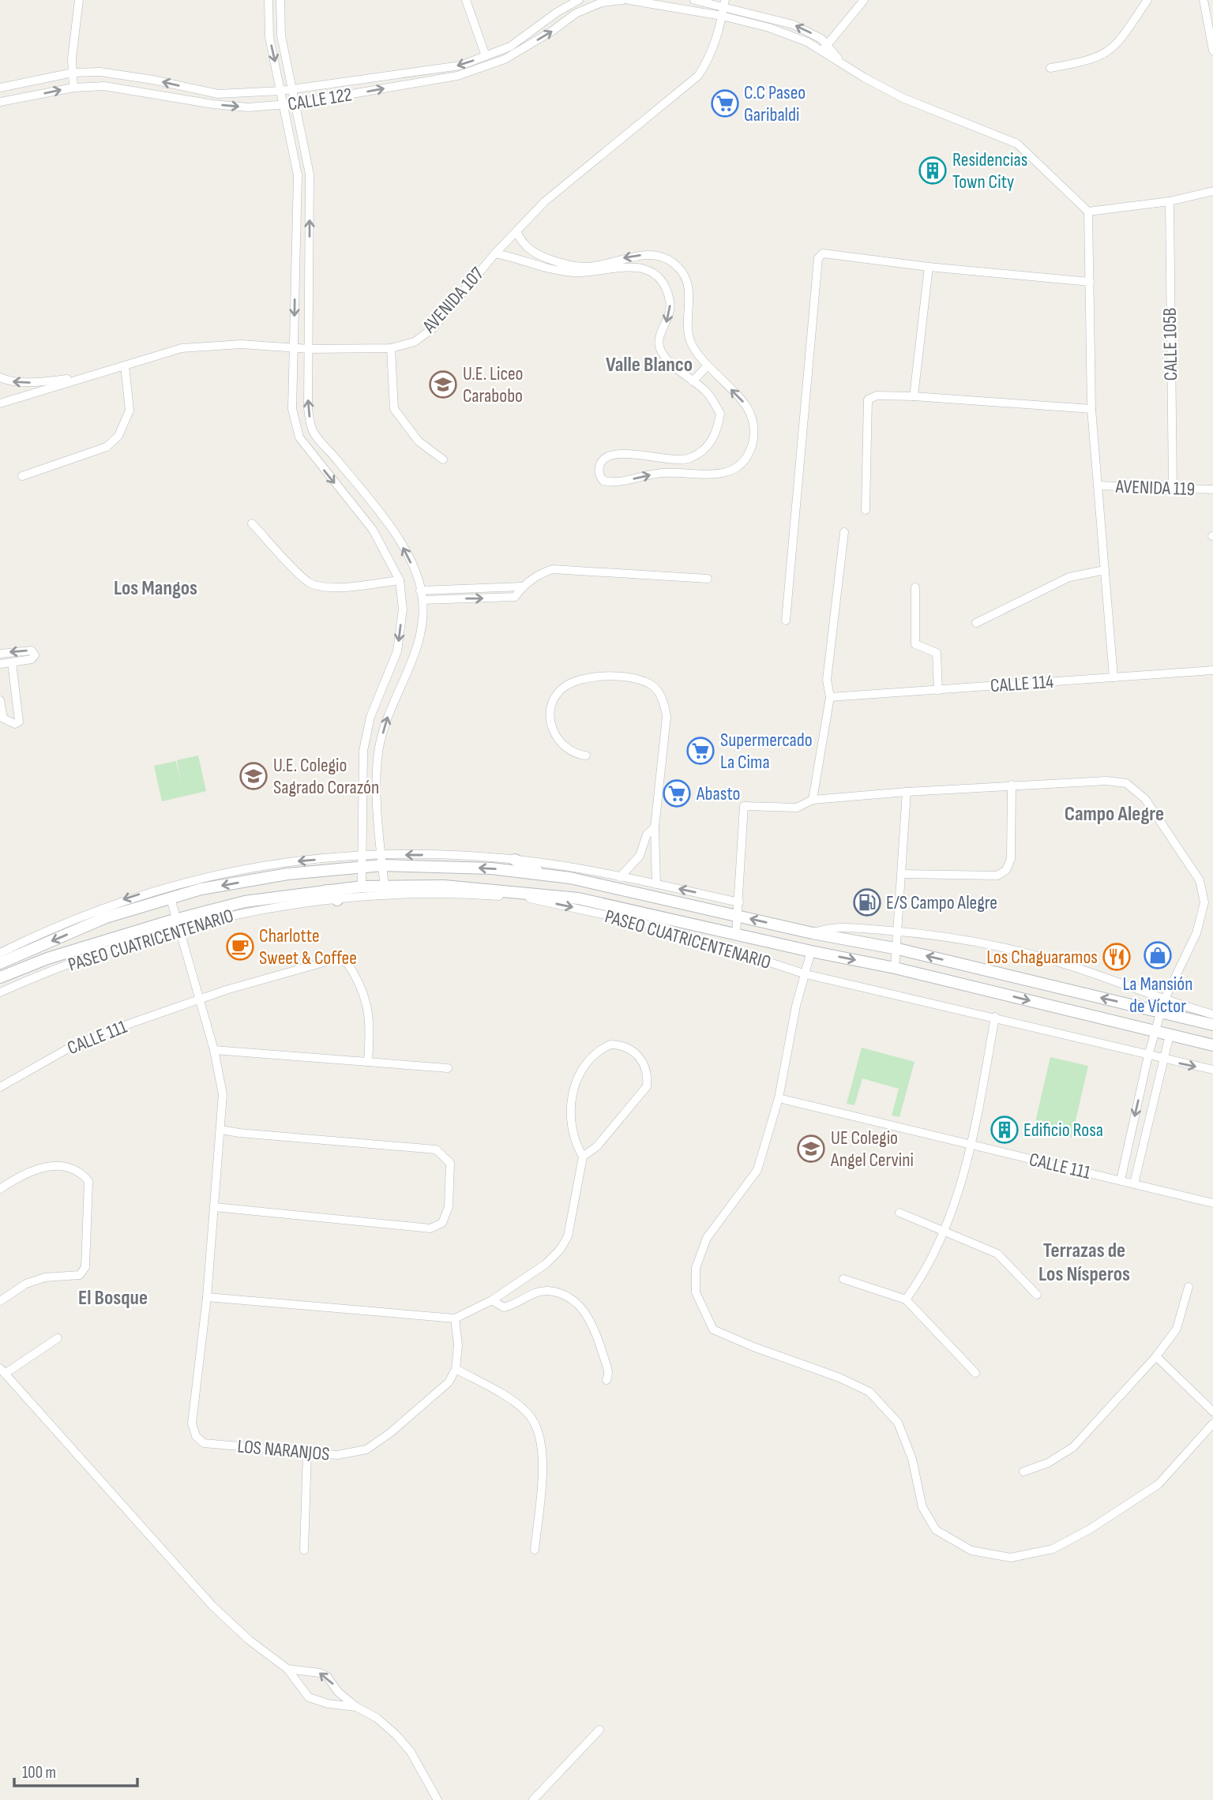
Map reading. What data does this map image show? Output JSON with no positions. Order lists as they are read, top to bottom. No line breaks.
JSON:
{"streets":{"street":["CALLE 122","AVENIDA 107","CALLE 105B","AVENIDA 119","CALLE 114","PASEO CUATRICENTENARIO","CALLE 111","LOS NARANJOS"]},"crossings":[["CALLE 105B","AVENIDA 119"]],"districts":["Valle Blanco","Los Mangos","Campo Alegre","Terrazas de Los Nísperos","El Bosque"],"places":{"supermarket":["C.C Paseo Garibaldi","Supermercado La Cima","Abasto"],"building":["Residencias Town City","Edificio Rosa"],"school or university":["U.E. Liceo Carabobo","U.E. Colegio Sagrado Corazón","UE Colegio Angel Cervini"],"fuel station":["E/S Campo Alegre"],"cafe":["Charlotte Sweet & Coffee"],"shop":["La Mansión de Víctor"],"restaurant":["Los Chaguaramos"]},"scale_bar":"100 m"}
